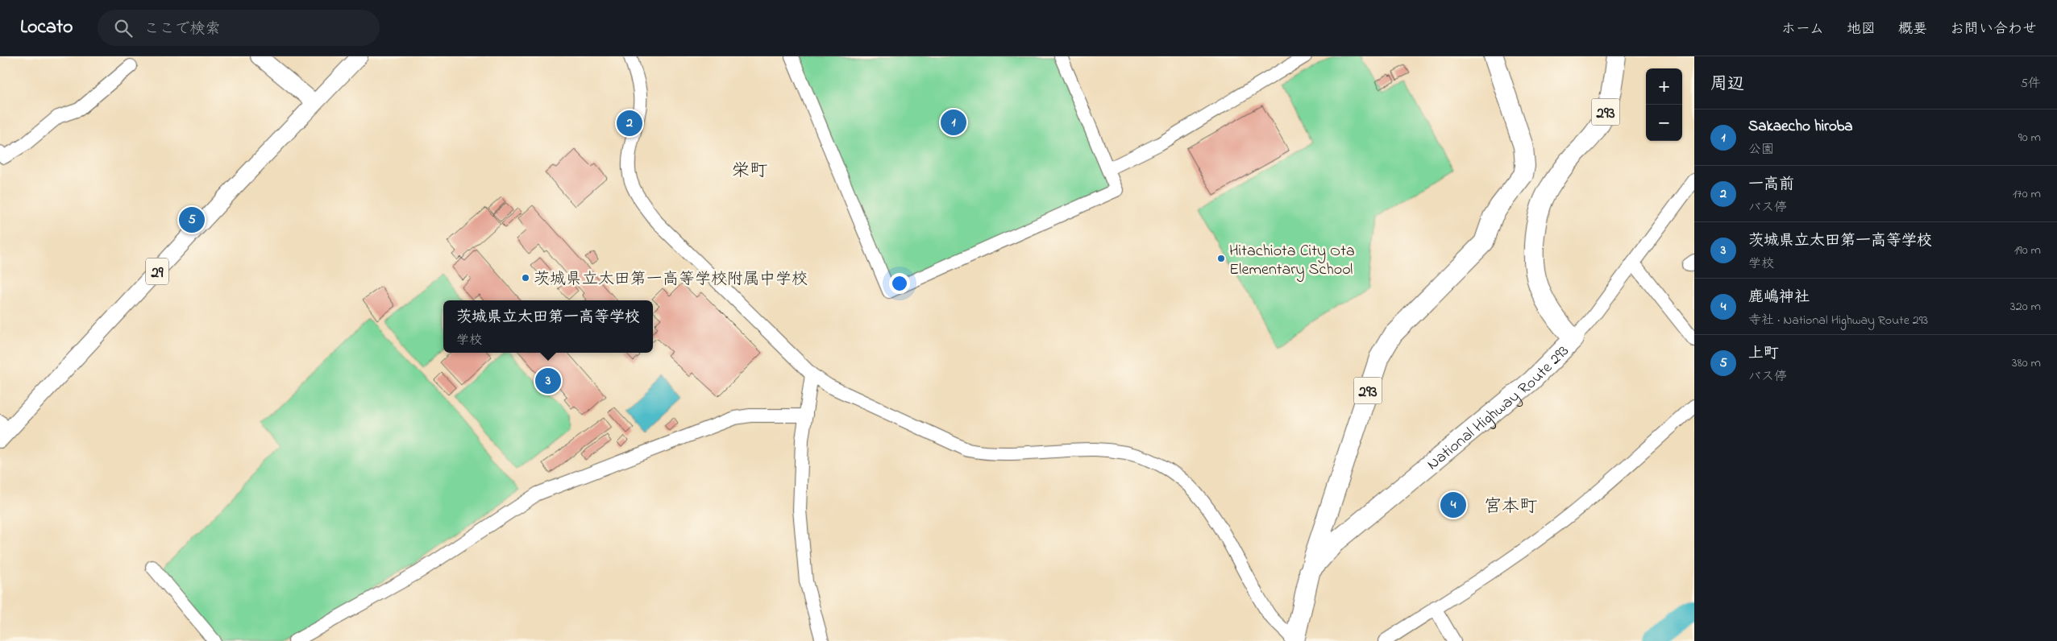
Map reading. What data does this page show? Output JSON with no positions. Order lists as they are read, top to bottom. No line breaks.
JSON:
{"streets":{"highway":["293","National Highway Route 293"],"main road":["29"]},"crossings":[["293","National Highway Route 293"]],"districts":["栄町","宮本町"],"places":["Hitachiota City Ota Elementary School","茨城県立太田第一高等学校附属中学校"],"page":{"header":"Locato","search":"ここで検索","nav":["ホーム","地図","概要","お問い合わせ"],"heading":["周辺","5件"],"map_buttons":["+","−"],"pins":["1","2","5","3","4"],"list":[{"mark":"1","name":"Sakaecho hiroba","note":"公園","value":"90 m"},{"mark":"2","name":"一高前","note":"バス停","value":"170 m"},{"mark":"3","name":"茨城県立太田第一高等学校","note":"学校","value":"190 m"},{"mark":"4","name":"鹿嶋神社","note":"寺社 · National Highway Route 293","value":"320 m"},{"mark":"5","name":"上町","note":"バス停","value":"380 m"}],"popup":["茨城県立太田第一高等学校","学校"]}}
